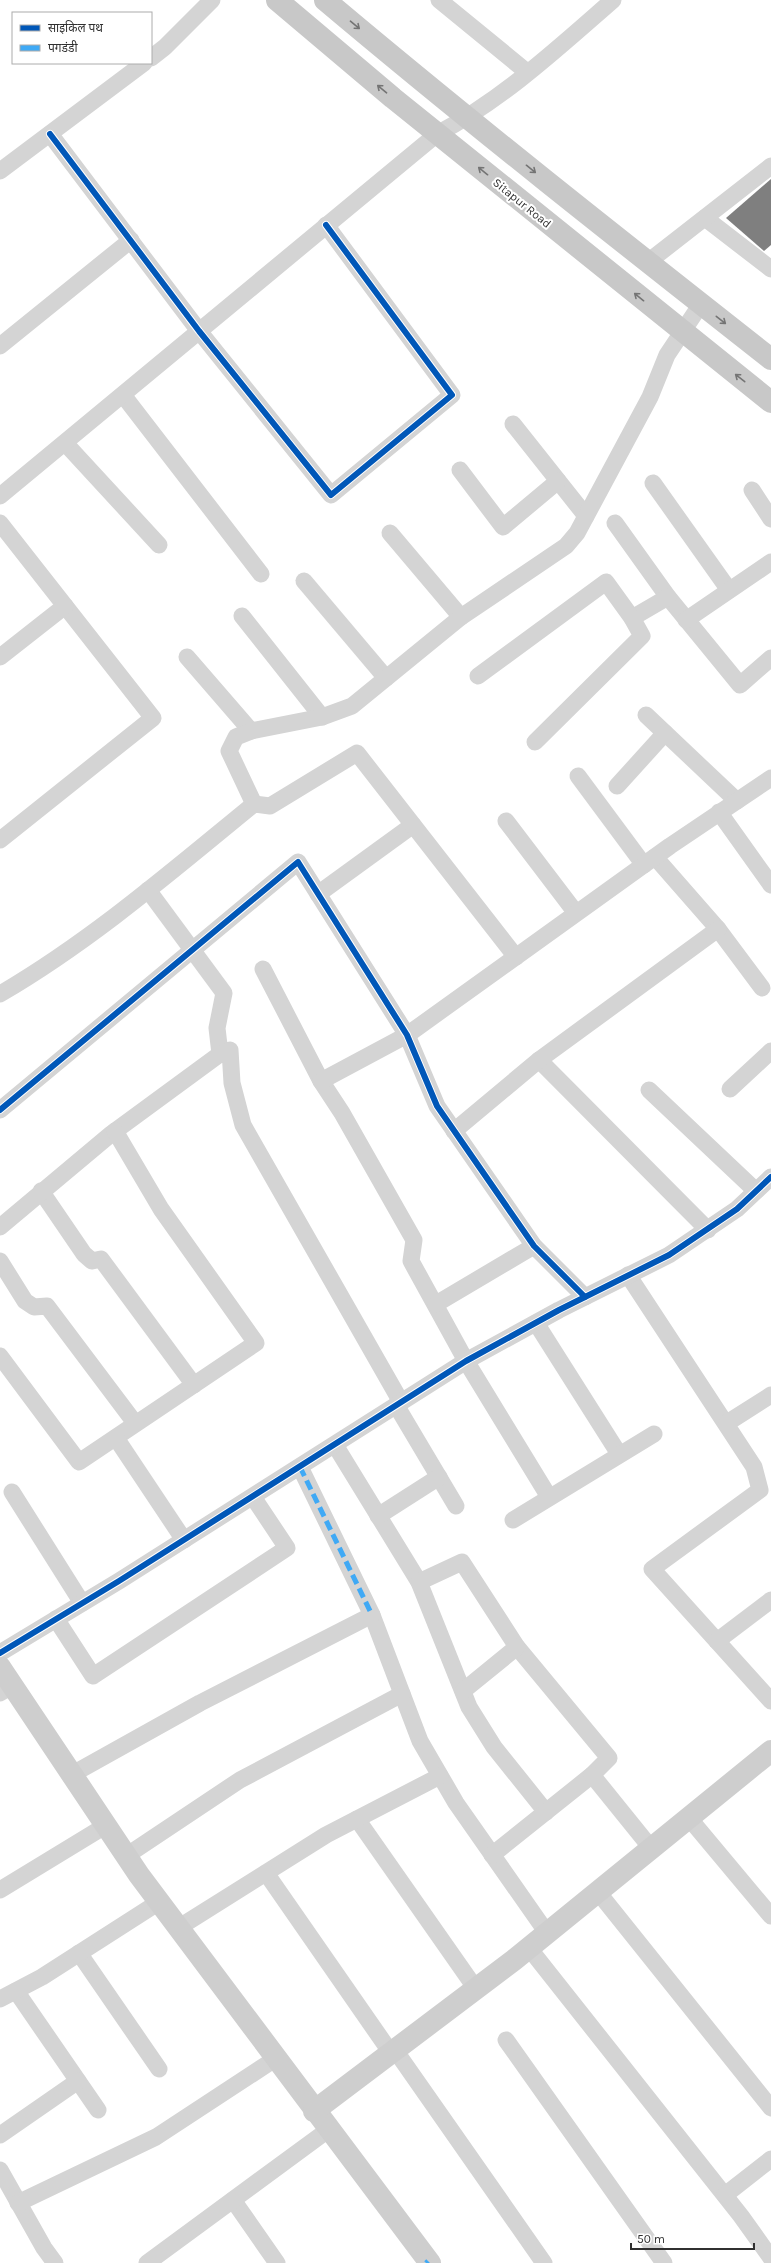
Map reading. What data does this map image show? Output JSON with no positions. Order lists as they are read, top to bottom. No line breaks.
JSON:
{"streets":{"main road":["Sitapur Road"]},"legend":["साइकिल पथ","पगडंडी"],"scale_bar":"50 m"}
